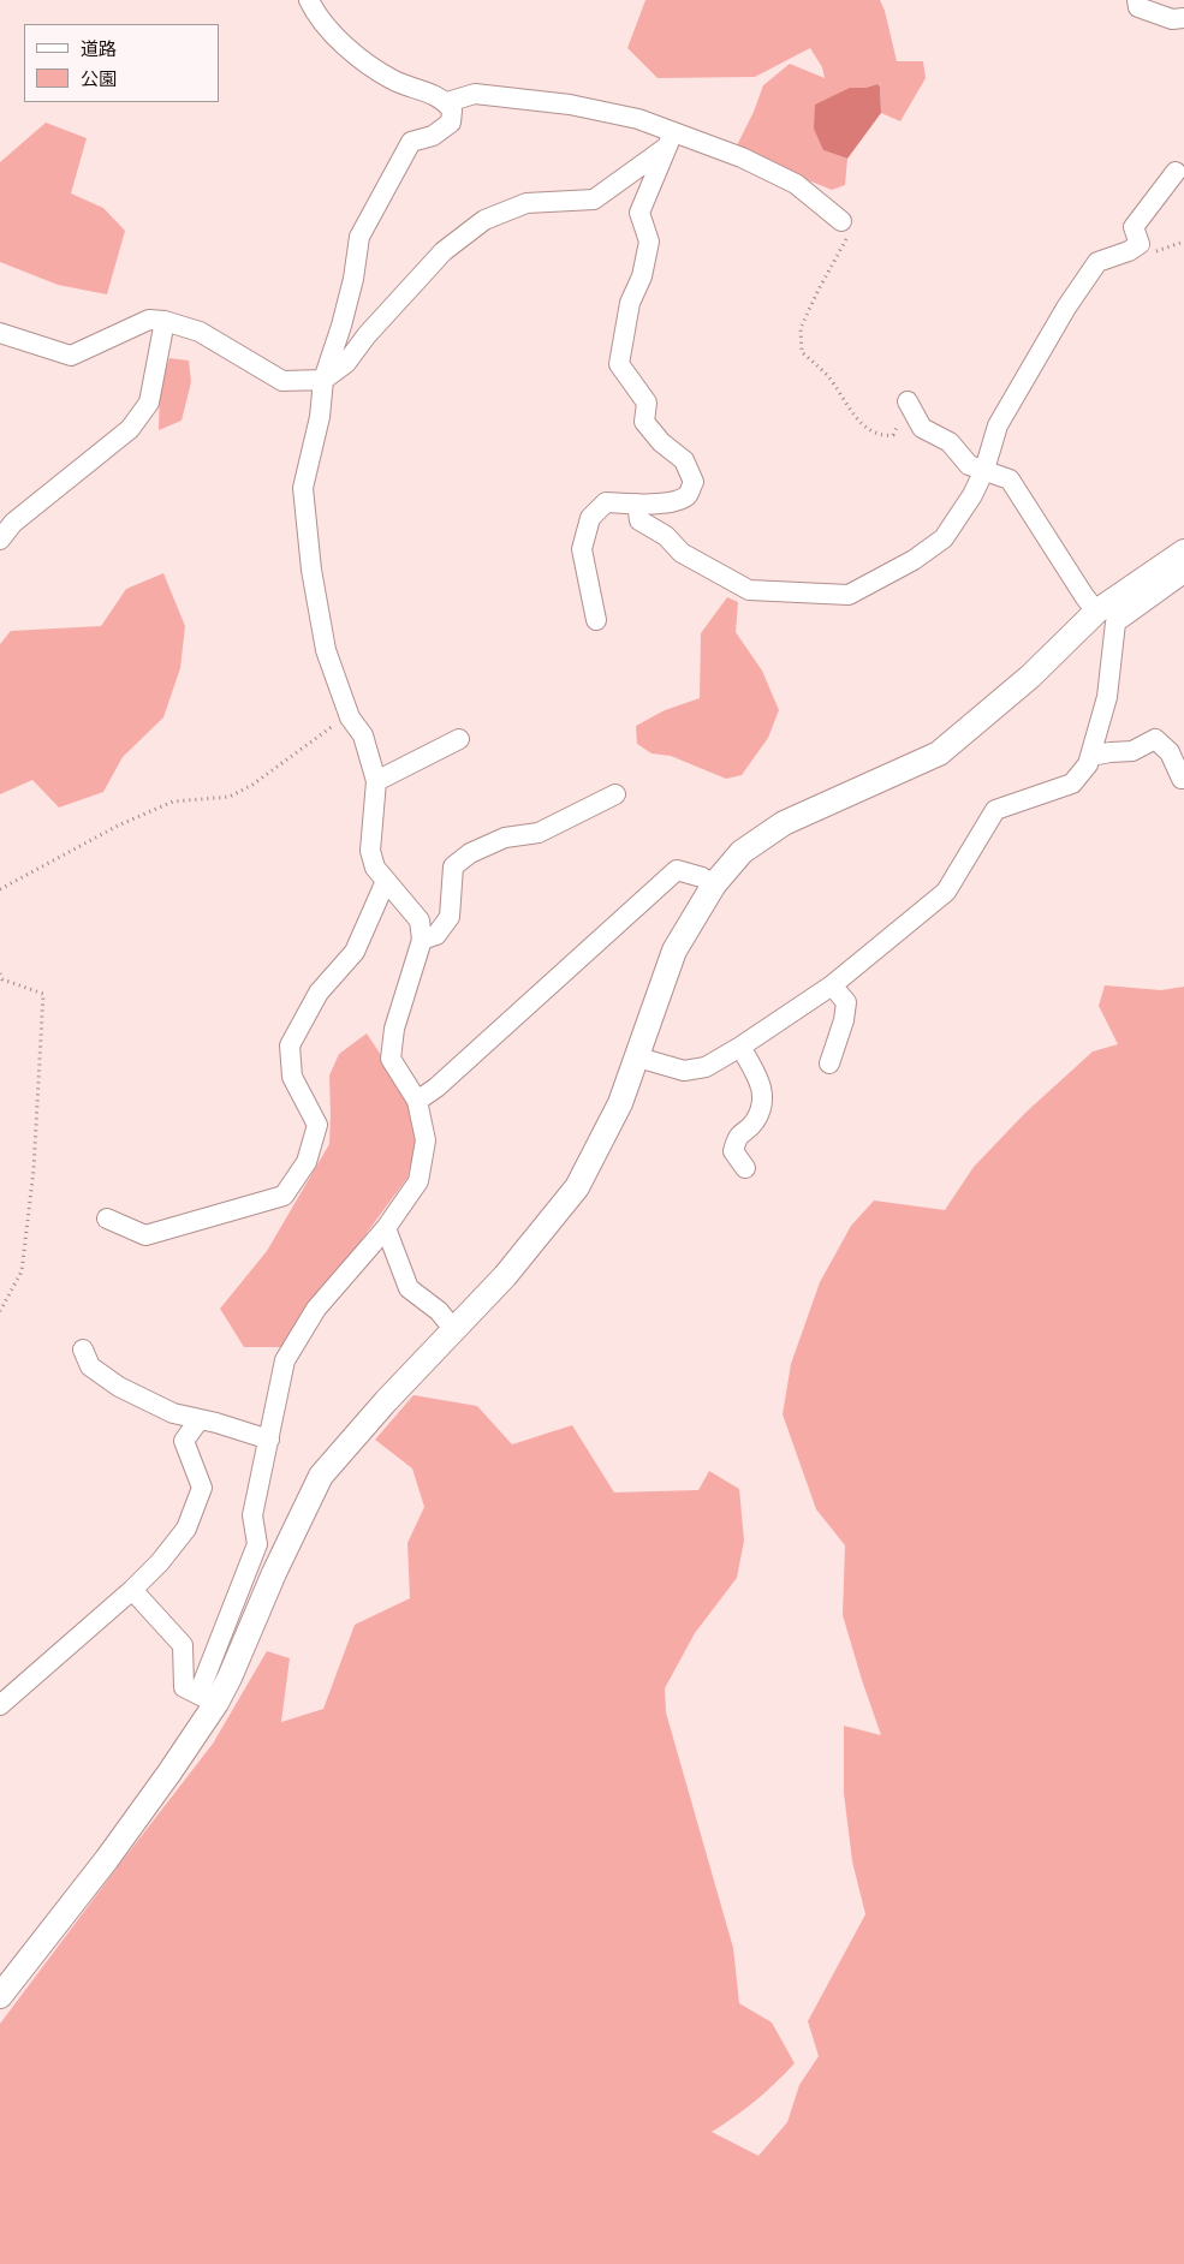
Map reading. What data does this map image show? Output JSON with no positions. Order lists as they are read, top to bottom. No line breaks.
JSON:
{"legend":["道路","公園"]}
